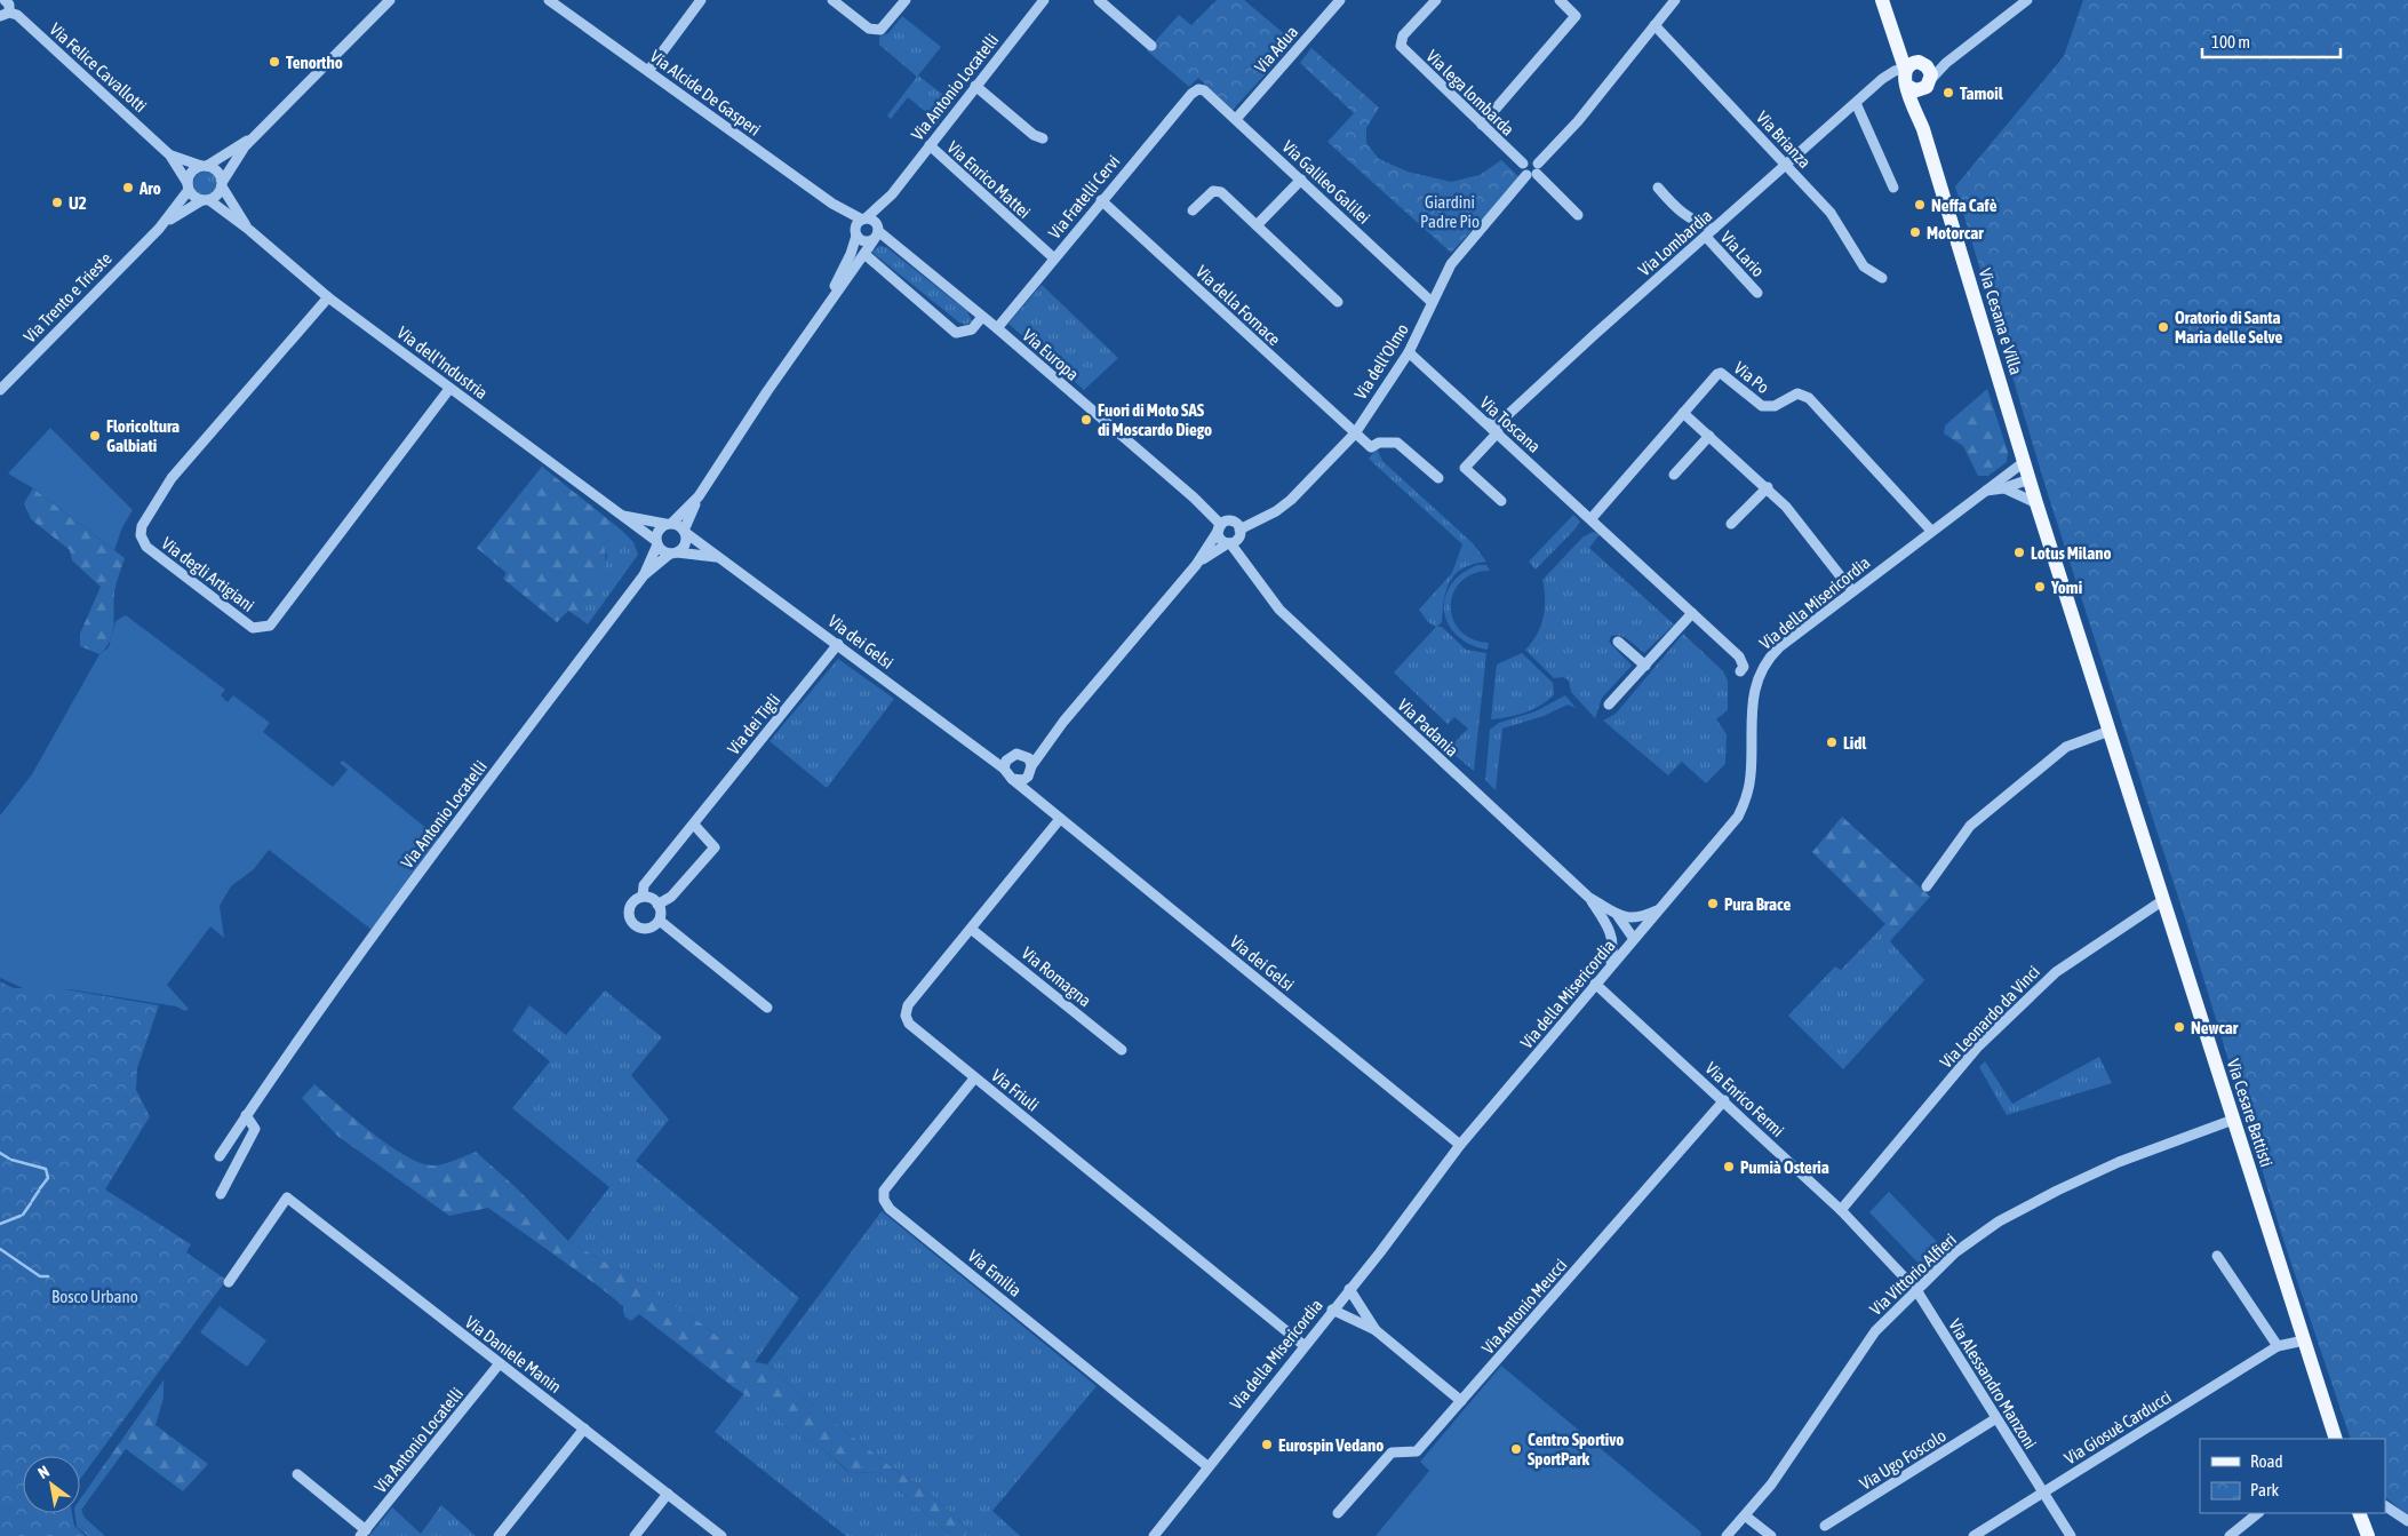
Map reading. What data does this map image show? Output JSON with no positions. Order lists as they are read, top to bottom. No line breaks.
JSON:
{"streets":{"main road":["Via Cesana e Villa","Via Cesare Battisti"],"street":["Via Adua","Via Felice Cavallotti","Via Antonio Locatelli","Via Alcide De Gasperi","Via lega lombarda","Via Brianza","Via Enrico Mattei","Via Galileo Galilei","Via Fratelli Cervi","Via Lombardia","Via Lario","Via Trento e Trieste","Via della Fornace","Via Europa","Via dell'Olmo","Via dell'Industria","Via Po","Via Toscana","Via degli Artigiani","Via della Misericordia","Via dei Gelsi","Via dei Tigli","Via Padania","Via Romagna","Via Leonardo da Vinci","Via Friuli","Via Enrico Fermi","Via Emilia","Via Vittorio Alfieri","Via Antonio Meucci","Via Daniele Manin","Via Alessandro Manzoni","Via Giosuè Carducci","Via Ugo Foscolo"]},"crossings":[["Via Adua","Via Galileo Galilei"],["Via Felice Cavallotti","Via Trento e Trieste"],["Via Felice Cavallotti","Via dell'Industria"],["Via Antonio Locatelli","Via Alcide De Gasperi"],["Via Antonio Locatelli","Via Enrico Mattei"],["Via Antonio Locatelli","Via Europa"],["Via Antonio Locatelli","Via dell'Industria"],["Via Antonio Locatelli","Via dei Gelsi"],["Via Antonio Locatelli","Via Daniele Manin"],["Via Alcide De Gasperi","Via Europa"],["Via lega lombarda","Via dell'Olmo"],["Via Brianza","Via Lombardia"],["Via Brianza","Via dell'Olmo"],["Via Enrico Mattei","Via Fratelli Cervi"],["Via Galileo Galilei","Via Fratelli Cervi"],["Via Galileo Galilei","Via dell'Olmo"],["Via Fratelli Cervi","Via della Fornace"],["Via Fratelli Cervi","Via Europa"],["Via Lombardia","Via Lario"],["Via Lombardia","Via Cesana e Villa"],["Via Lombardia","Via Toscana"],["Via Trento e Trieste","Via dell'Industria"],["Via della Fornace","Via dell'Olmo"],["Via Cesana e Villa","Via Cesare Battisti"],["Via Europa","Via dell'Olmo"],["Via Europa","Via Padania"],["Via dell'Olmo","Via Toscana"],["Via dell'Olmo","Via Padania"],["Via dell'Industria","Via degli Artigiani"],["Via dell'Industria","Via dei Gelsi"],["Via Po","Via Toscana"],["Via Po","Via della Misericordia"],["Via della Misericordia","Via dei Gelsi"],["Via della Misericordia","Via Padania"],["Via della Misericordia","Via Friuli"],["Via della Misericordia","Via Enrico Fermi"],["Via della Misericordia","Via Cesare Battisti"],["Via della Misericordia","Via Emilia"],["Via dei Gelsi","Via dei Tigli"],["Via dei Gelsi","Via Friuli"],["Via Romagna","Via Friuli"],["Via Leonardo da Vinci","Via Enrico Fermi"],["Via Leonardo da Vinci","Via Cesare Battisti"],["Via Friuli","Via Emilia"],["Via Enrico Fermi","Via Vittorio Alfieri"],["Via Enrico Fermi","Via Antonio Meucci"],["Via Enrico Fermi","Via Alessandro Manzoni"],["Via Cesare Battisti","Via Vittorio Alfieri"],["Via Cesare Battisti","Via Giosuè Carducci"],["Via Vittorio Alfieri","Via Alessandro Manzoni"],["Via Alessandro Manzoni","Via Giosuè Carducci"],["Via Alessandro Manzoni","Via Ugo Foscolo"]],"parks":["Giardini Padre Pio","Bosco Urbano"],"places":["Tenortho","Tamoil","Aro","U2","Neffa Cafè","Motorcar","Oratorio di Santa Maria delle Selve","Fuori di Moto SAS di Moscardo Diego","Floricoltura Galbiati","Lotus Milano","Yomi","Lidl","Pura Brace","Newcar","Pumià Osteria","Eurospin Vedano","Centro Sportivo SportPark"],"legend":["Road","Park"],"scale_bar":"100 m","north":"top left"}
